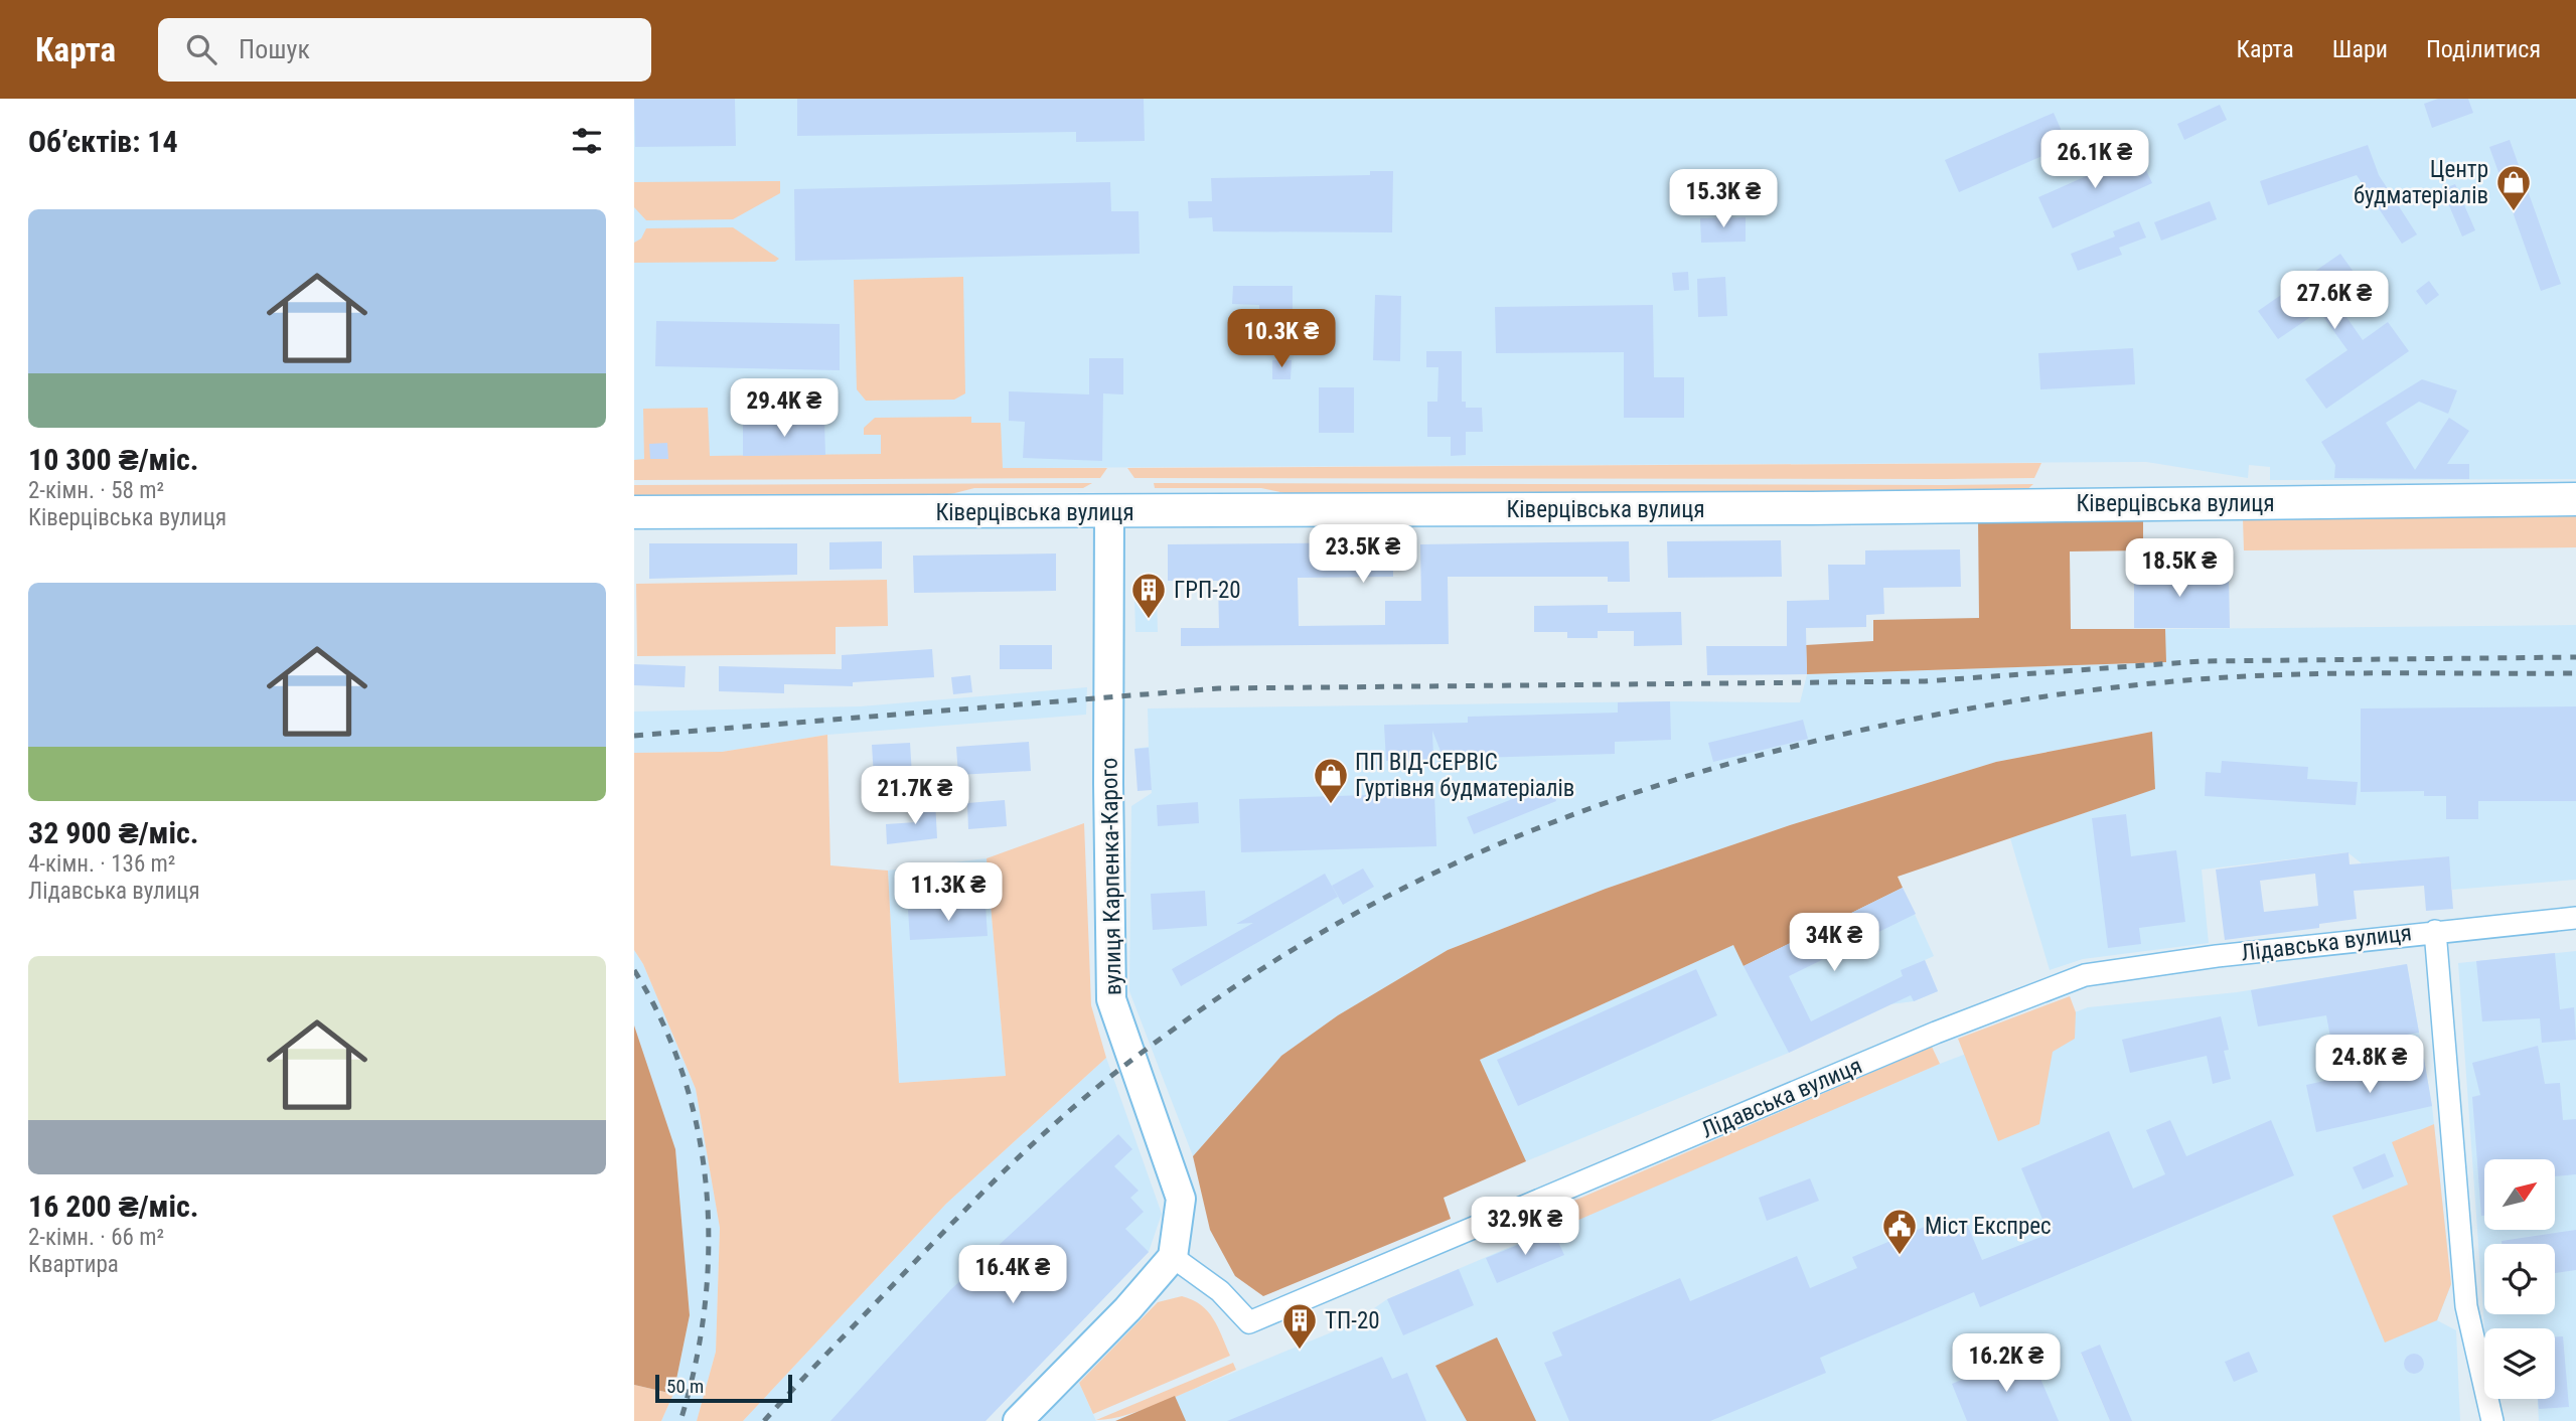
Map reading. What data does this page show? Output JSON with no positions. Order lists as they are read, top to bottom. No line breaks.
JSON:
{"streets":{"main road":["Ківерцівська вулиця","вулиця Карпенка-Карого"],"street":["Лідавська вулиця"]},"crossings":[["Ківерцівська вулиця","вулиця Карпенка-Карого"],["вулиця Карпенка-Карого","Лідавська вулиця"]],"places":{"shop":["Центр будматеріалів","ПП ВІД-СЕРВІС Гуртівня будматеріалів"],"building":["ГРП-20","ТП-20"],"public building":["Міст Експрес"]},"scale_bar":"50 m","north":"top right","page":{"header":"Карта","search":"Пошук","nav":["Карта","Шари","Поділитися"],"heading":"Об’єктів: 14","price":["26.1K ₴","15.3K ₴","27.6K ₴","10.3K ₴","29.4K ₴","23.5K ₴","18.5K ₴","21.7K ₴","11.3K ₴","34K ₴","24.8K ₴","32.9K ₴","16.4K ₴","16.2K ₴"],"list":[{"name":"10 300 ₴/міс.","note":"2-кімн. · 58 m² · Ківерцівська вулиця"},{"name":"32 900 ₴/міс.","note":"4-кімн. · 136 m² · Лідавська вулиця"},{"name":"16 200 ₴/міс.","note":"2-кімн. · 66 m² · Квартира"}],"scale":"50 m"}}
